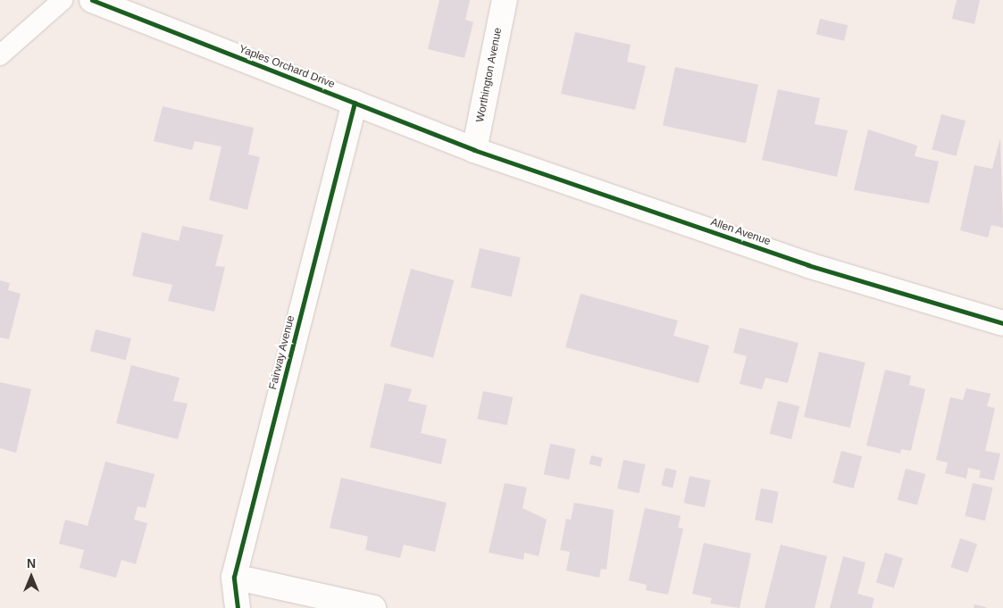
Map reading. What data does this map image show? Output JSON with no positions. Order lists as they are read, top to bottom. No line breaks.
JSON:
{"streets":{"street":["Yaples Orchard Drive","Worthington Avenue","Allen Avenue","Fairway Avenue"]},"crossings":[["Yaples Orchard Drive","Worthington Avenue"],["Yaples Orchard Drive","Allen Avenue"],["Yaples Orchard Drive","Fairway Avenue"],["Worthington Avenue","Allen Avenue"]],"north":"top"}
